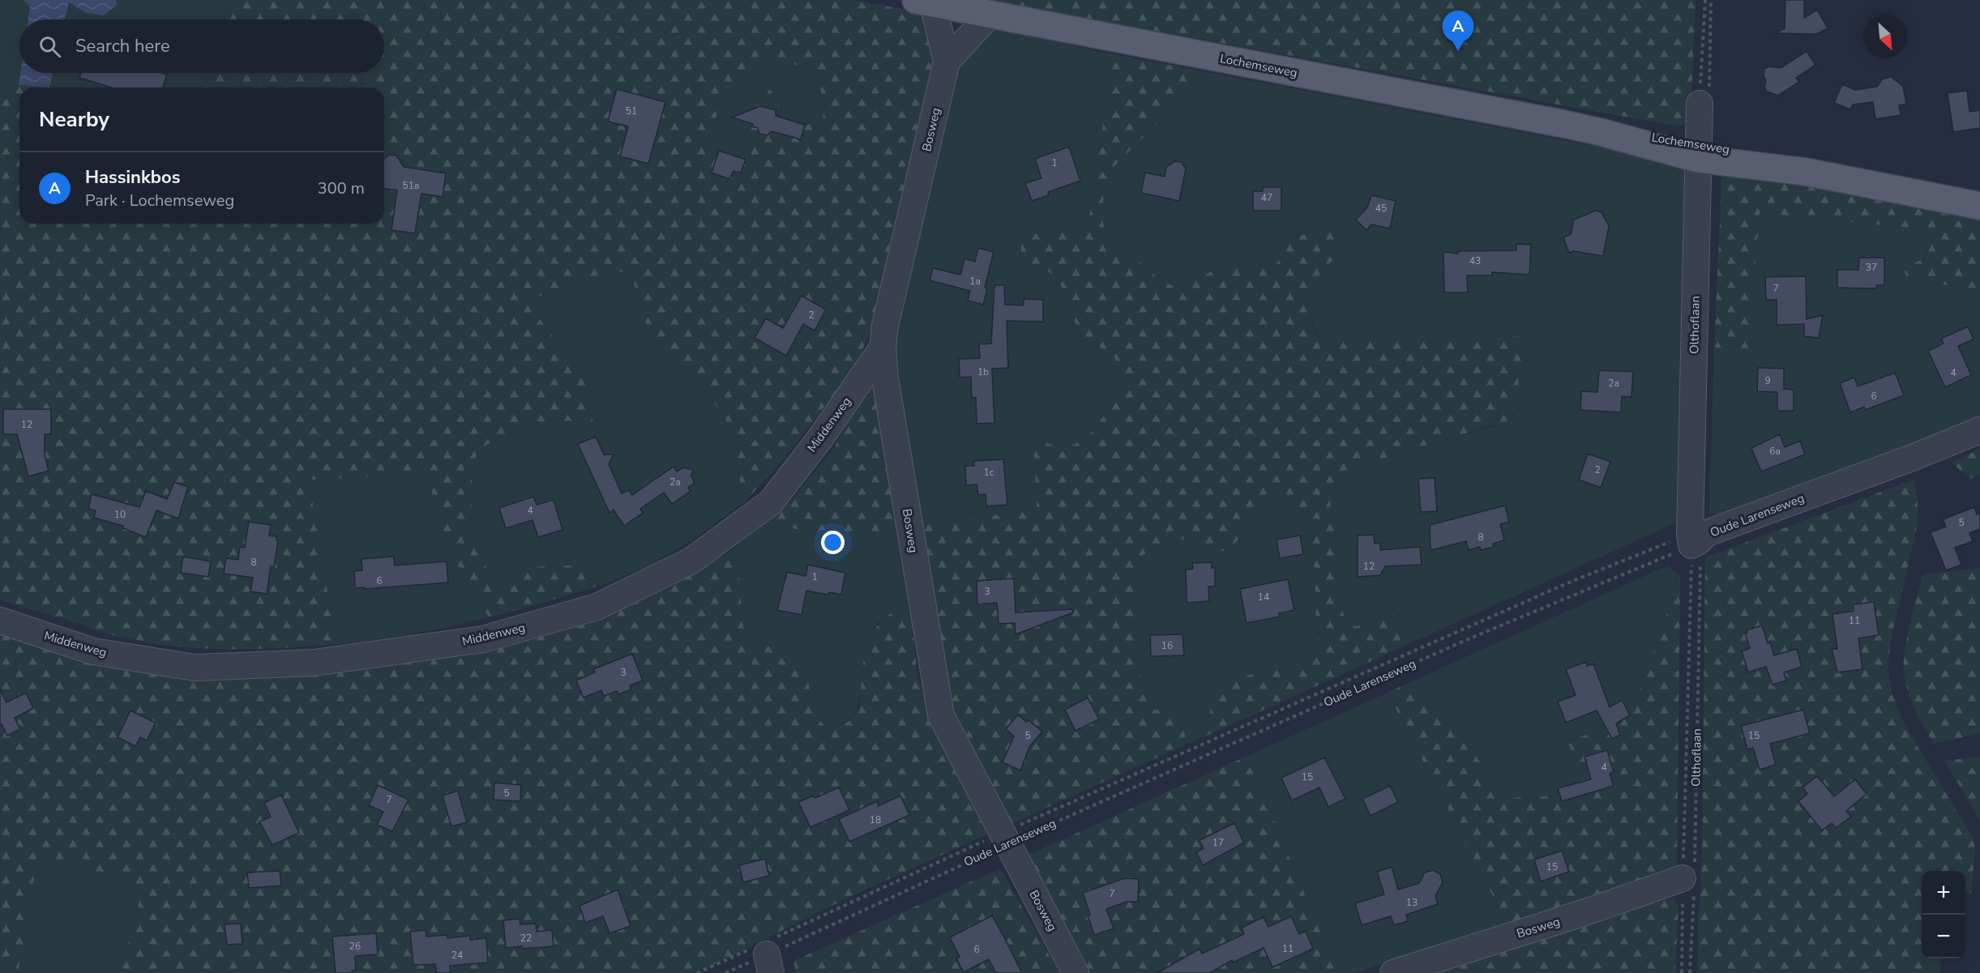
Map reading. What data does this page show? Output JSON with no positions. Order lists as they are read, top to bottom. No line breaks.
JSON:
{"streets":{"main road":["Lochemseweg"],"street":["Bosweg","Olthoflaan","Middenweg","Oude Larenseweg"]},"crossings":[["Lochemseweg","Bosweg"],["Lochemseweg","Olthoflaan"],["Bosweg","Olthoflaan"],["Bosweg","Middenweg"],["Bosweg","Oude Larenseweg"],["Olthoflaan","Oude Larenseweg"]],"house_numbers":["51","1","51a","47","45","43","37","1a","7","2","1b","4","9","2a","6","12","6a","2","1c","2a","4","10","5","8","8","12","1","6","3","14","11","16","3","5","15","4","15","5","7","18","17","15","7","13","22","26","11","6","24"],"north":"bottom right","page":{"pins":"A","search":"Search here","heading":"Nearby","list":[{"mark":"A","name":"Hassinkbos","note":"Park · Lochemseweg","value":"300 m"}],"map_buttons":["+","−"]}}
